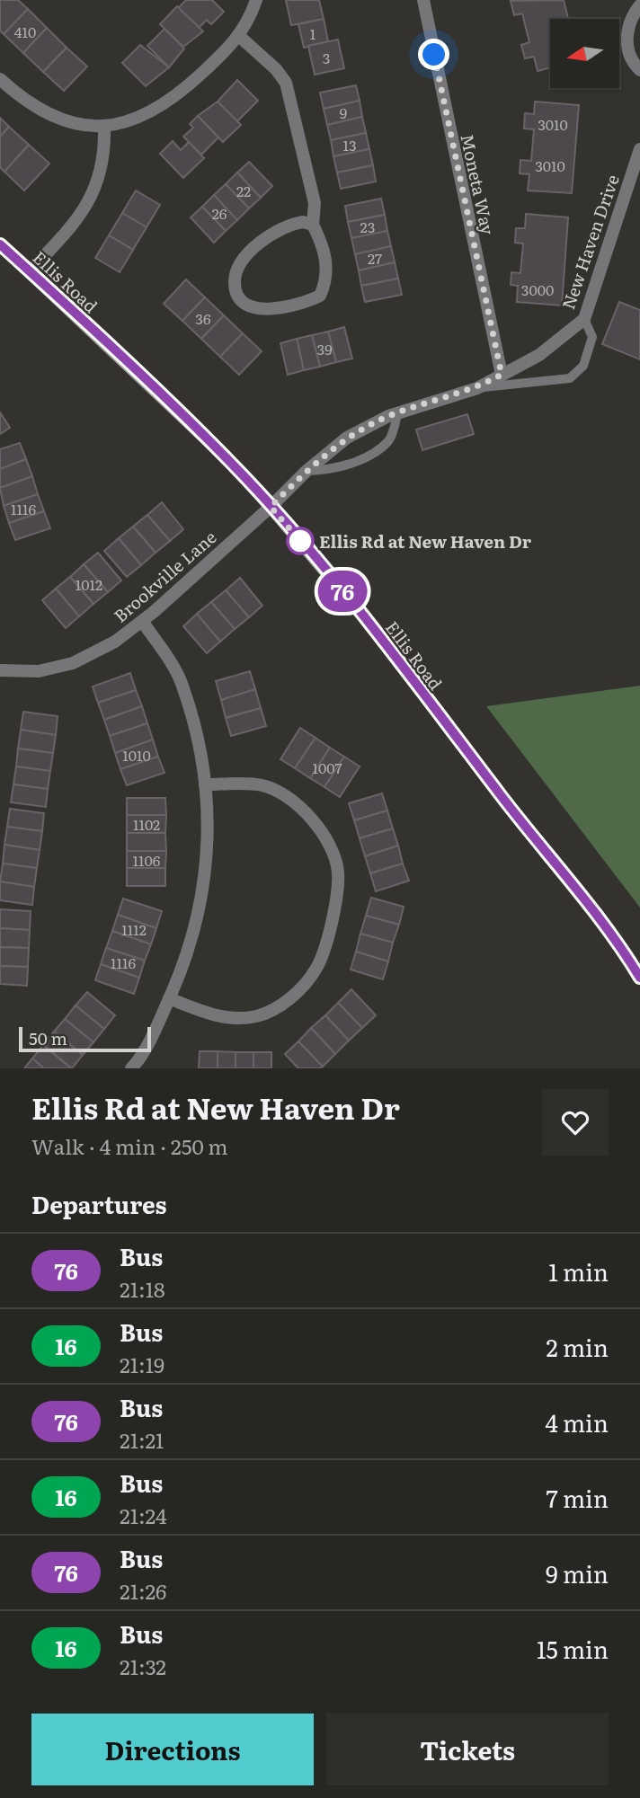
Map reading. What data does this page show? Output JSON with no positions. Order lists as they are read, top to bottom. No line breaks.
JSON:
{"streets":{"main road":["Ellis Road"],"street":["Moneta Way","New Haven Drive","Brookville Lane"]},"crossings":[["Moneta Way","New Haven Drive"],["New Haven Drive","Ellis Road"],["New Haven Drive","Brookville Lane"],["Ellis Road","Brookville Lane"]],"places":["Ellis Rd at New Haven Dr"],"lines":["bus line 76"],"house_numbers":["410","1","3","9","3010","13","3010","22","26","23","27","3000","36","39","1116","1012","1010","1007","1102","1106","1112","1116"],"scale_bar":"50 m","north":"left","page":{"on_map":"76","scale":"50 m","heading":[["Ellis Rd at New Haven Dr","Walk · 4 min · 250 m"],"Departures"],"list":[{"mark":"76","name":"Bus","note":"21:18","value":"1 min"},{"mark":"16","name":"Bus","note":"21:19","value":"2 min"},{"mark":"76","name":"Bus","note":"21:21","value":"4 min"},{"mark":"16","name":"Bus","note":"21:24","value":"7 min"},{"mark":"76","name":"Bus","note":"21:26","value":"9 min"},{"mark":"16","name":"Bus","note":"21:32","value":"15 min"}],"buttons":["Directions","Tickets"]}}
